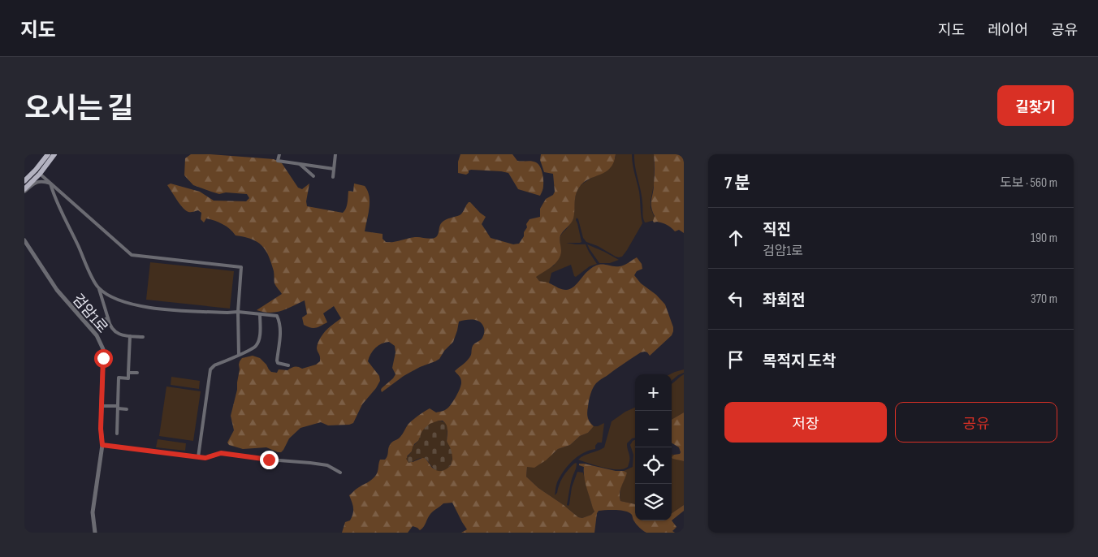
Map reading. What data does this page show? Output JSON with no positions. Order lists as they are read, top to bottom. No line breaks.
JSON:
{"streets":{"street":["검암1로"]},"page":{"header":"지도","nav":["지도","레이어","공유"],"title":"오시는 길","buttons":["길찾기",["저장","공유"]],"heading":["7 분","도보 · 560 m"],"list":[["직진","검암1로","190 m"],["좌회전","370 m"],"목적지 도착"],"map_buttons":["+","−"]}}
